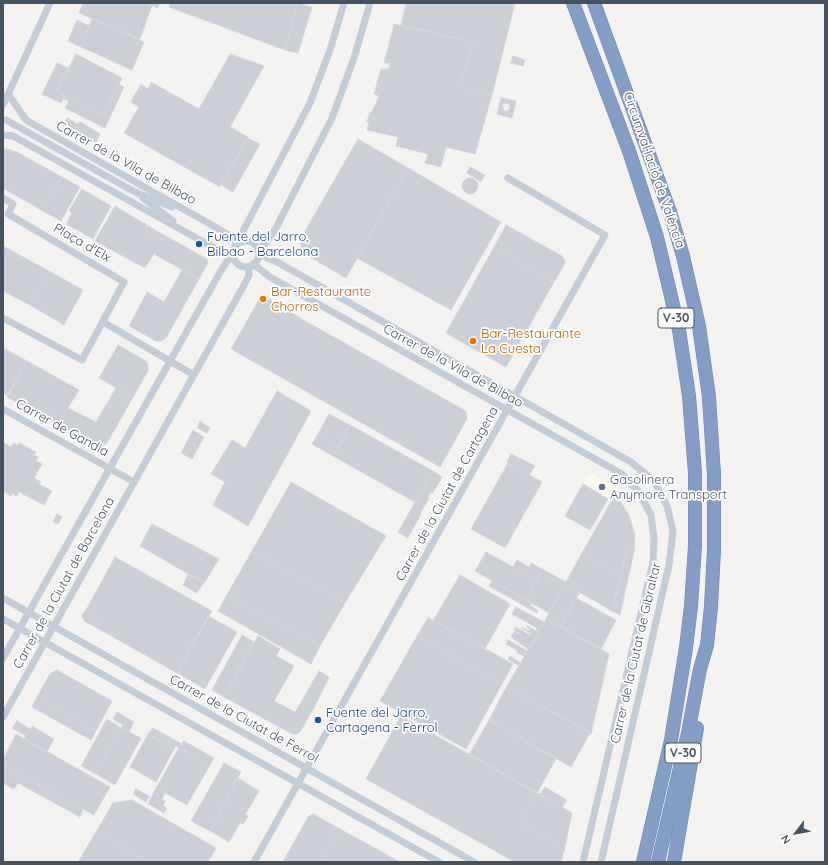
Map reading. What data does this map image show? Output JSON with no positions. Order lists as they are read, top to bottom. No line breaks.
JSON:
{"streets":{"highway":["Circumval·lació de València","V-30"],"street":["Carrer de la Vila de Bilbao","Plaça d'Elx","Carrer de Gandia","Carrer de la Ciutat de Cartagena","Carrer de la Ciutat de Barcelona","Carrer de la Ciutat de Gibraltar","Carrer de la Ciutat de Ferrol"]},"crossings":[["Carrer de la Vila de Bilbao","Carrer de la Ciutat de Cartagena"],["Carrer de la Vila de Bilbao","Carrer de la Ciutat de Barcelona"],["Carrer de la Vila de Bilbao","Carrer de la Ciutat de Gibraltar"],["Carrer de Gandia","Carrer de la Ciutat de Barcelona"],["Carrer de la Ciutat de Cartagena","Carrer de la Ciutat de Ferrol"],["Carrer de la Ciutat de Barcelona","Carrer de la Ciutat de Ferrol"]],"places":["Fuente del Jarro, Bilbao - Barcelona","Bar-Restaurante Chorros","Bar-Restaurante La Cuesta","Gasolinera Anymore Transport","Fuente del Jarro, Cartagena - Ferrol"],"north":"bottom left"}
